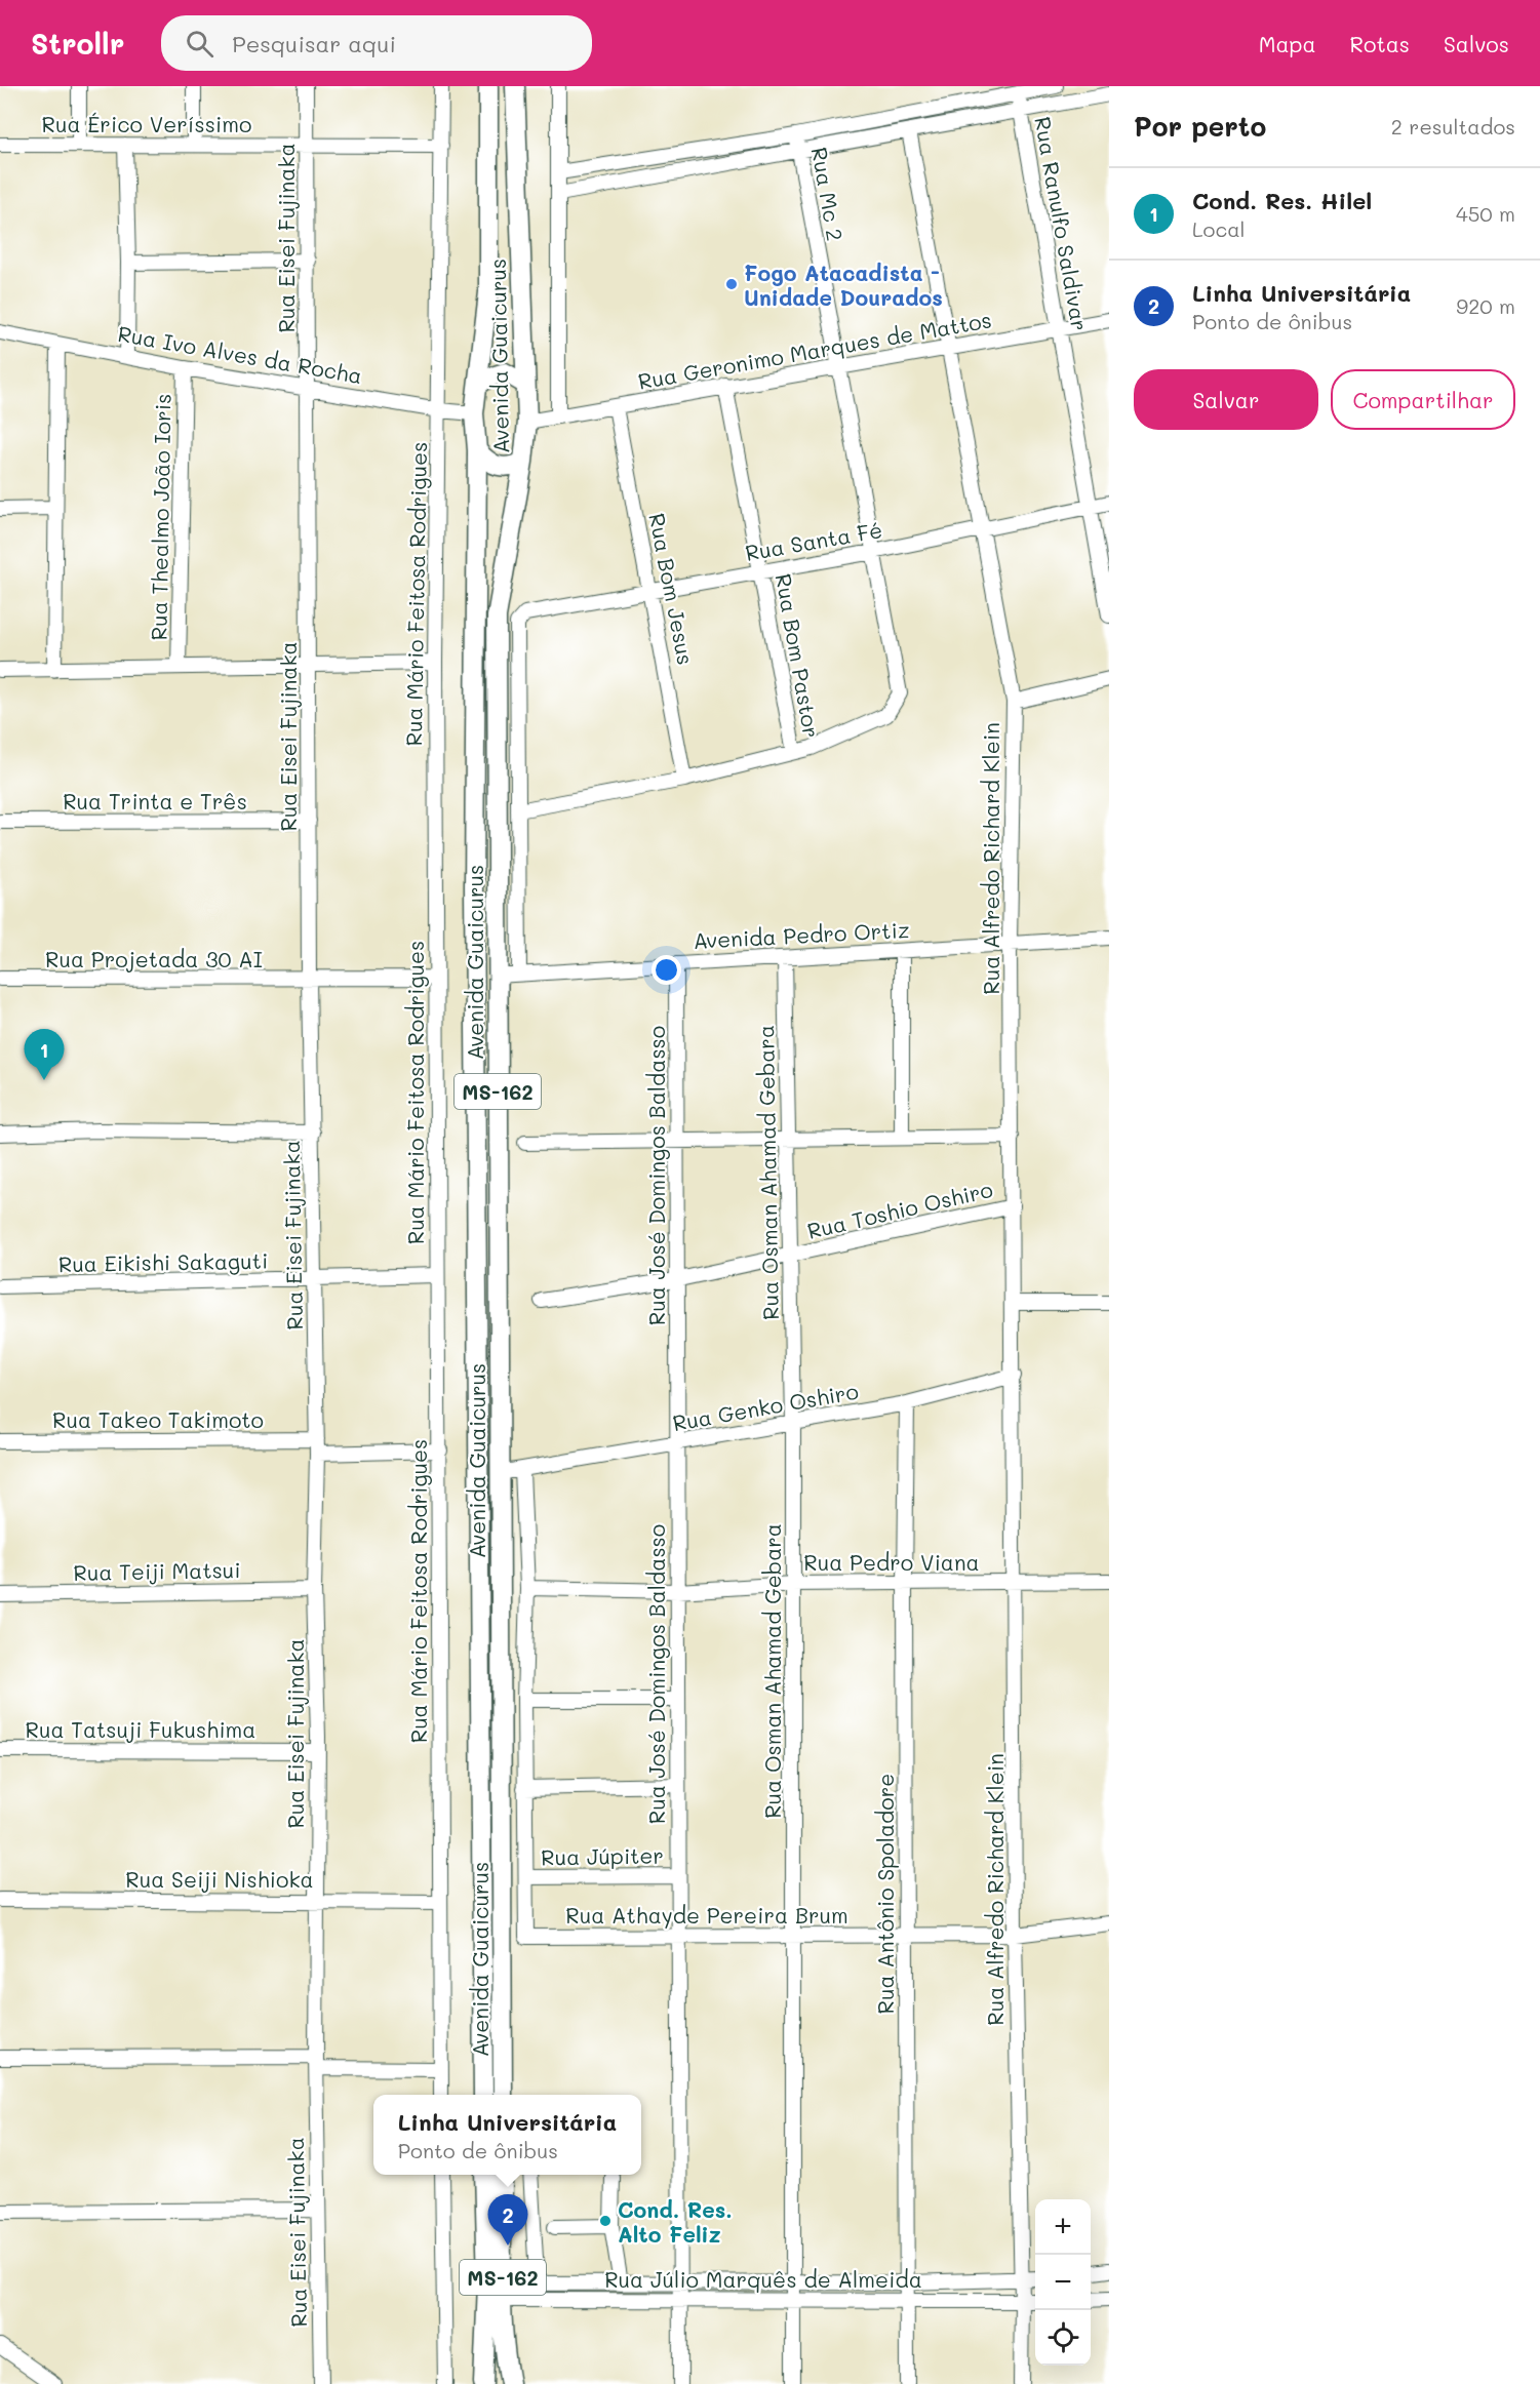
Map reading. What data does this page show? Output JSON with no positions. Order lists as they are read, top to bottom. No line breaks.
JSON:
{"streets":{"main road":["Avenida Guaicurus","MS-162"],"street":["Rua Érico Veríssimo","Rua Mc 2","Rua Ranulfo Saldivar","Rua Eisei Fujinaka","Rua Geronimo Marques de Mattos","Rua Ivo Alves da Rocha","Rua Thealmo João Ioris","Rua Santa Fé","Rua Bom Jesus","Rua Mário Feitosa Rodrigues","Rua Bom Pastor","Rua Trinta e Três","Rua Alfredo Richard Klein","Avenida Pedro Ortiz","Rua Projetada 30 AI","Rua Osman Ahamad Gebara","Rua José Domingos Baldasso","Rua Toshio Oshiro","Rua Eikishi Sakaguti","Rua Genko Oshiro","Rua Takeo Takimoto","Rua Pedro Viana","Rua Teiji Matsui","Rua Tatsuji Fukushima","Rua Júpiter","Rua Seiji Nishioka","Rua Antônio Spoladore","Rua Athayde Pereira Brum","Rua Júlio Marquês de Almeida"]},"crossings":[["Rua Érico Veríssimo","Rua Eisei Fujinaka"],["Rua Érico Veríssimo","Rua Mário Feitosa Rodrigues"],["Rua Mc 2","Rua Geronimo Marques de Mattos"],["Rua Ranulfo Saldivar","Rua Geronimo Marques de Mattos"],["Rua Ranulfo Saldivar","Rua Santa Fé"],["Rua Eisei Fujinaka","Rua Ivo Alves da Rocha"],["Rua Eisei Fujinaka","Rua Trinta e Três"],["Rua Eisei Fujinaka","Rua Projetada 30 AI"],["Rua Eisei Fujinaka","Rua Eikishi Sakaguti"],["Rua Eisei Fujinaka","Rua Takeo Takimoto"],["Rua Eisei Fujinaka","Rua Teiji Matsui"],["Rua Eisei Fujinaka","Rua Tatsuji Fukushima"],["Rua Eisei Fujinaka","Rua Seiji Nishioka"],["Rua Geronimo Marques de Mattos","Avenida Guaicurus"],["Rua Geronimo Marques de Mattos","Rua Bom Jesus"],["Rua Geronimo Marques de Mattos","Rua Bom Pastor"],["Rua Geronimo Marques de Mattos","Rua Alfredo Richard Klein"],["Rua Ivo Alves da Rocha","Avenida Guaicurus"],["Rua Ivo Alves da Rocha","Rua Thealmo João Ioris"],["Rua Ivo Alves da Rocha","Rua Mário Feitosa Rodrigues"],["Avenida Guaicurus","Avenida Pedro Ortiz"],["Avenida Guaicurus","Rua Genko Oshiro"],["Rua Santa Fé","Rua Bom Jesus"],["Rua Santa Fé","Rua Bom Pastor"],["Rua Santa Fé","Rua Alfredo Richard Klein"],["Rua Mário Feitosa Rodrigues","Rua Projetada 30 AI"],["Rua Mário Feitosa Rodrigues","Rua Eikishi Sakaguti"],["Rua Mário Feitosa Rodrigues","Rua Takeo Takimoto"],["Rua Mário Feitosa Rodrigues","Rua Seiji Nishioka"],["Rua Alfredo Richard Klein","Avenida Pedro Ortiz"],["Rua Alfredo Richard Klein","Rua Toshio Oshiro"],["Rua Alfredo Richard Klein","Rua Genko Oshiro"],["Rua Alfredo Richard Klein","Rua Pedro Viana"],["Rua Alfredo Richard Klein","Rua Athayde Pereira Brum"],["Rua Alfredo Richard Klein","Rua Júlio Marquês de Almeida"],["Avenida Pedro Ortiz","Rua Osman Ahamad Gebara"],["Avenida Pedro Ortiz","Rua José Domingos Baldasso"],["MS-162","Rua Júlio Marquês de Almeida"],["Rua Osman Ahamad Gebara","Rua Toshio Oshiro"],["Rua Osman Ahamad Gebara","Rua Genko Oshiro"],["Rua Osman Ahamad Gebara","Rua Pedro Viana"],["Rua Osman Ahamad Gebara","Rua Athayde Pereira Brum"],["Rua Osman Ahamad Gebara","Rua Júlio Marquês de Almeida"],["Rua José Domingos Baldasso","Rua Toshio Oshiro"],["Rua José Domingos Baldasso","Rua Genko Oshiro"],["Rua José Domingos Baldasso","Rua Pedro Viana"],["Rua José Domingos Baldasso","Rua Júpiter"],["Rua José Domingos Baldasso","Rua Athayde Pereira Brum"],["Rua José Domingos Baldasso","Rua Júlio Marquês de Almeida"],["Rua Genko Oshiro","Rua Antônio Spoladore"],["Rua Pedro Viana","Rua Antônio Spoladore"],["Rua Júpiter","Rua Athayde Pereira Brum"],["Rua Antônio Spoladore","Rua Athayde Pereira Brum"],["Rua Antônio Spoladore","Rua Júlio Marquês de Almeida"]],"places":["Fogo Atacadista - Unidade Dourados","Cond. Res. Alto Feliz"],"page":{"header":"Strollr","search":"Pesquisar aqui","nav":["Mapa","Rotas","Salvos"],"heading":["Por perto","2 resultados"],"list":[{"mark":"1","name":"Cond. Res. Hilel","note":"Local","value":"450 m"},{"mark":"2","name":"Linha Universitária","note":"Ponto de ônibus","value":"920 m"}],"buttons":["Salvar","Compartilhar"],"pins":["1","2"],"popup":["Linha Universitária","Ponto de ônibus"],"map_buttons":["+","−"]}}
